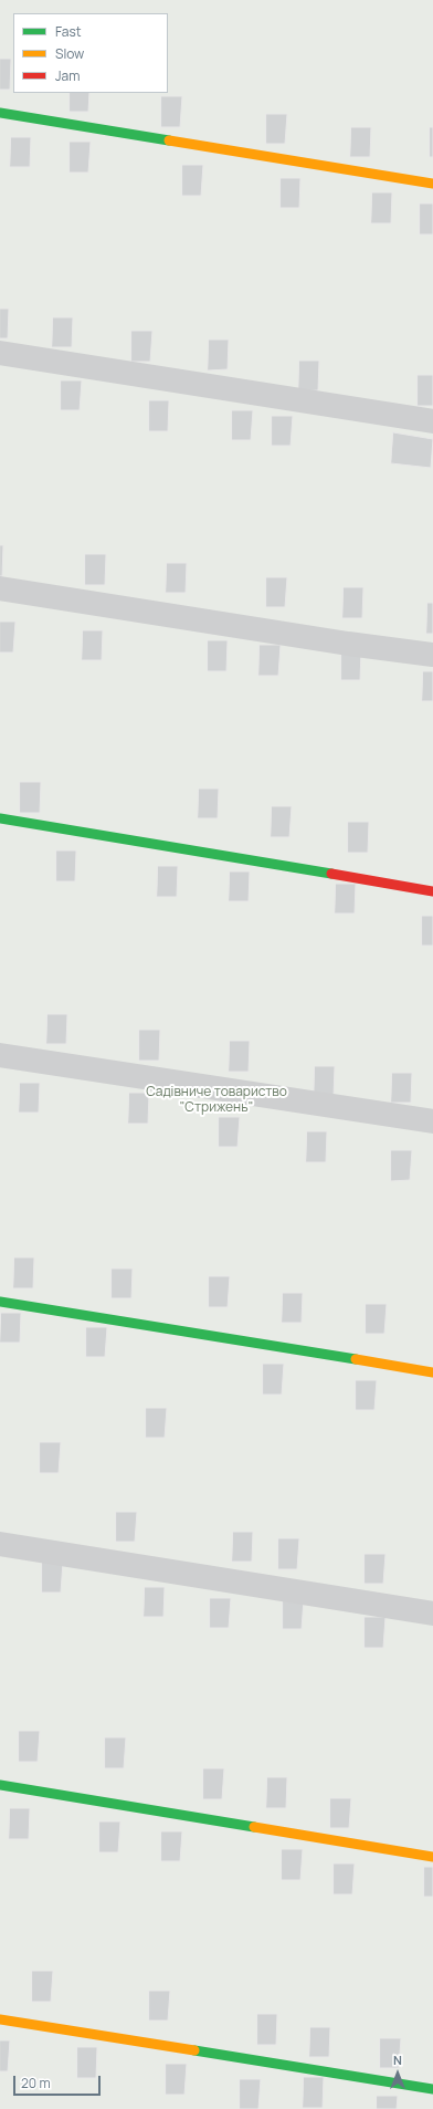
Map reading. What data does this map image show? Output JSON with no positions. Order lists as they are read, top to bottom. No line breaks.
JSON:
{"parks":["Садівниче товариство \"Стрижень\""],"legend":["Fast","Slow","Jam"],"scale_bar":"20 m","north":"top"}
